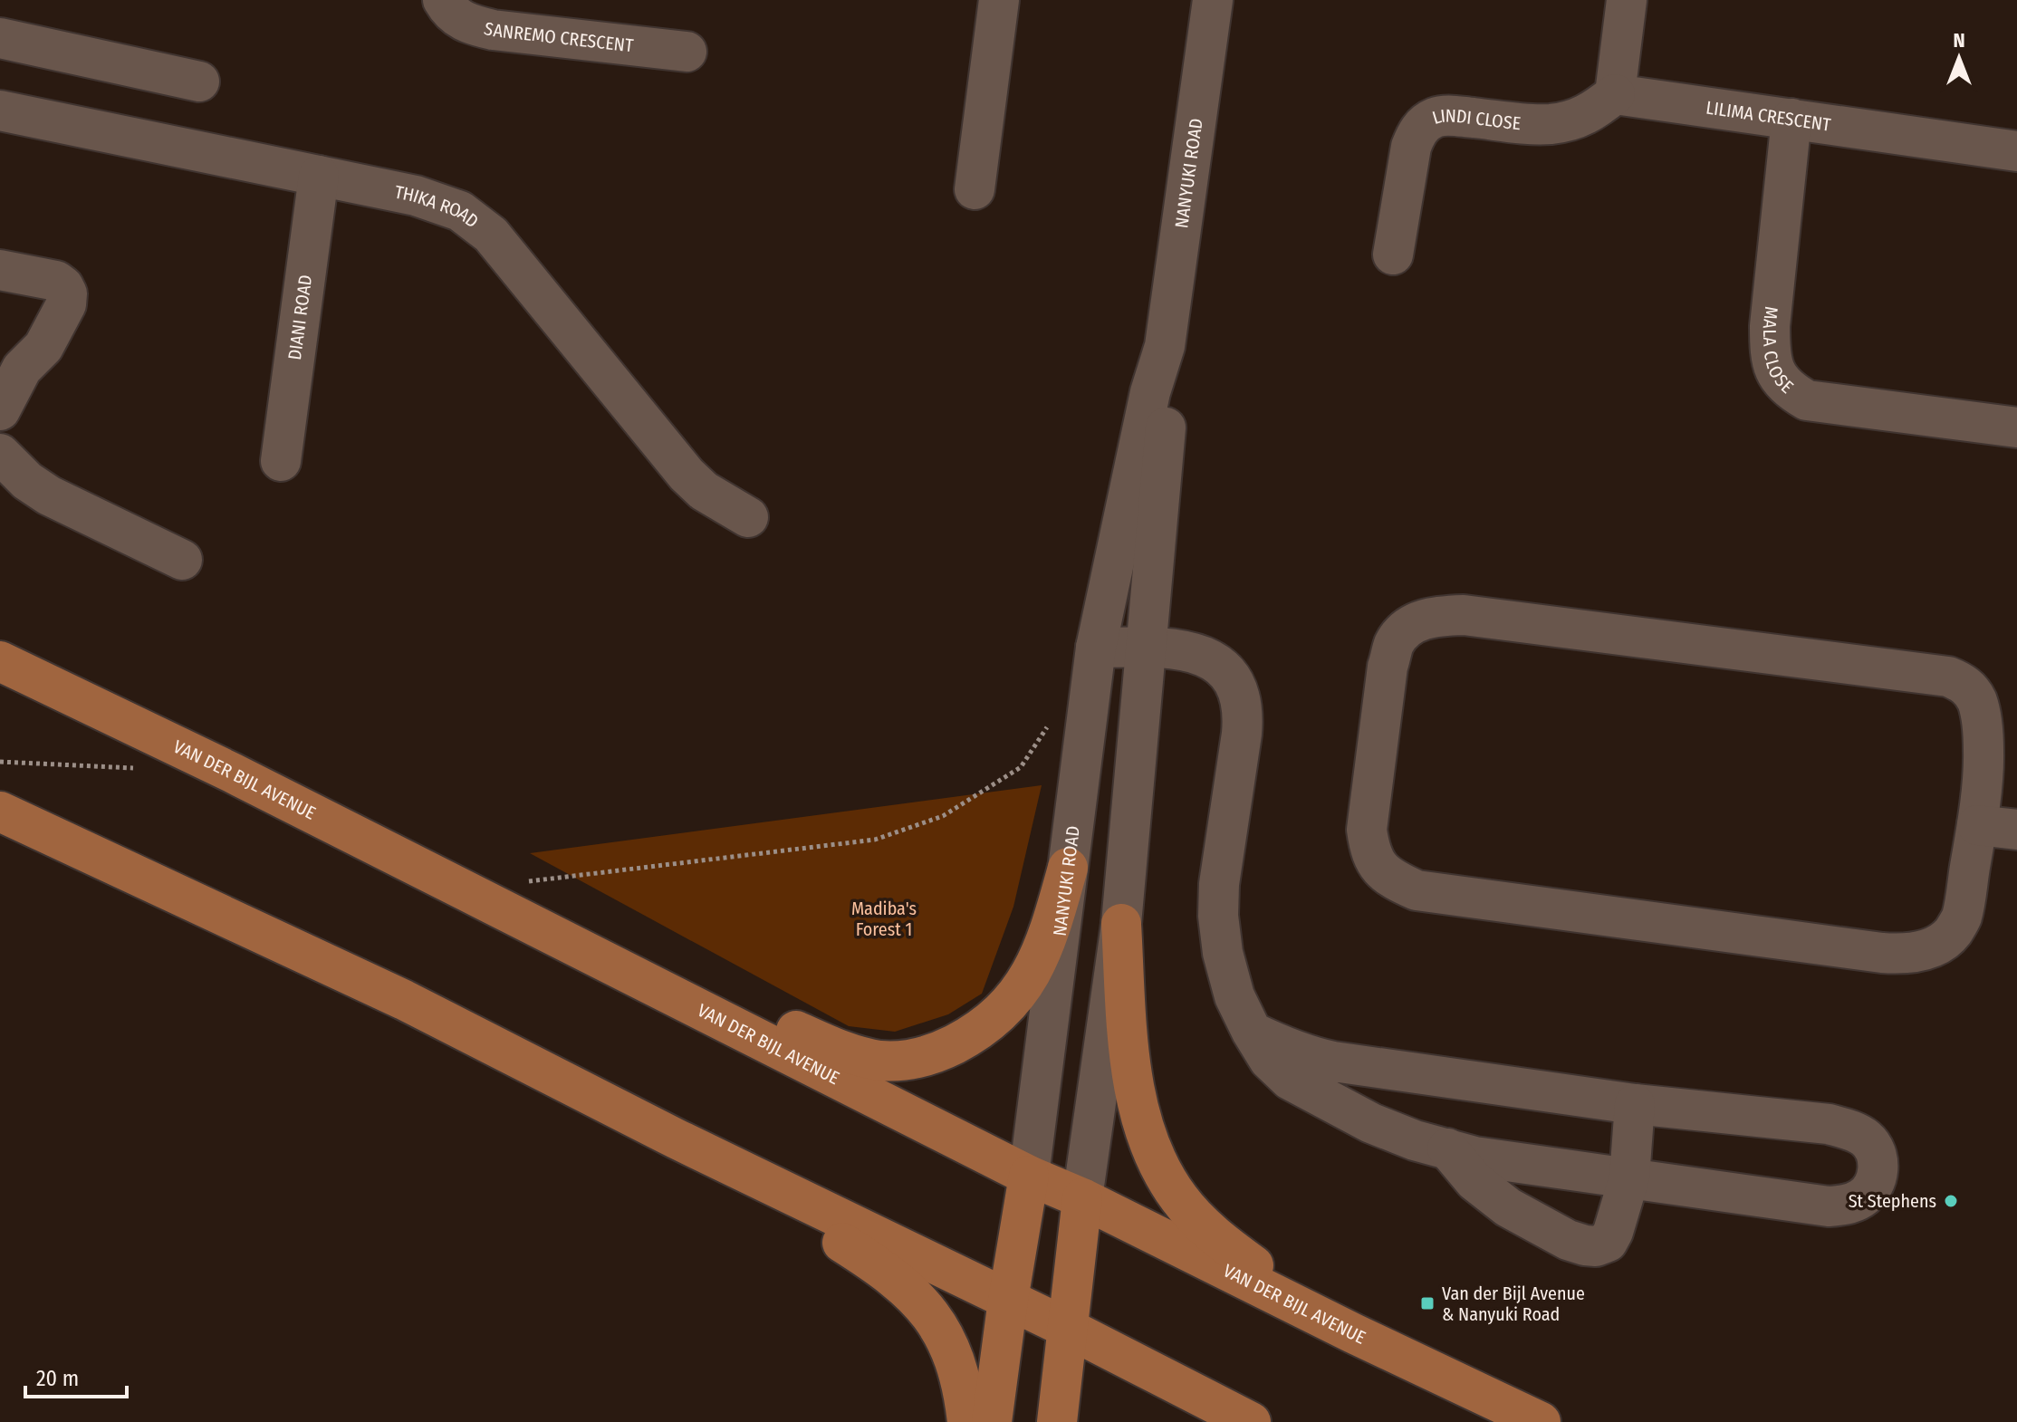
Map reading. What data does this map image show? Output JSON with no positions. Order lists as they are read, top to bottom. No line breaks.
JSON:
{"streets":{"main road":["NANYUKI ROAD","VAN DER BIJL AVENUE"],"street":["SANREMO CRESCENT","LILIMA CRESCENT","LINDI CLOSE","THIKA ROAD","DIANI ROAD","MALA CLOSE"]},"crossings":[["LILIMA CRESCENT","LINDI CLOSE"],["LILIMA CRESCENT","MALA CLOSE"],["NANYUKI ROAD","VAN DER BIJL AVENUE"],["THIKA ROAD","DIANI ROAD"]],"parks":["Madiba's Forest 1"],"places":{"other":["St Stephens"],"transit":["Van der Bijl Avenue & Nanyuki Road"]},"scale_bar":"20 m","north":"top"}
